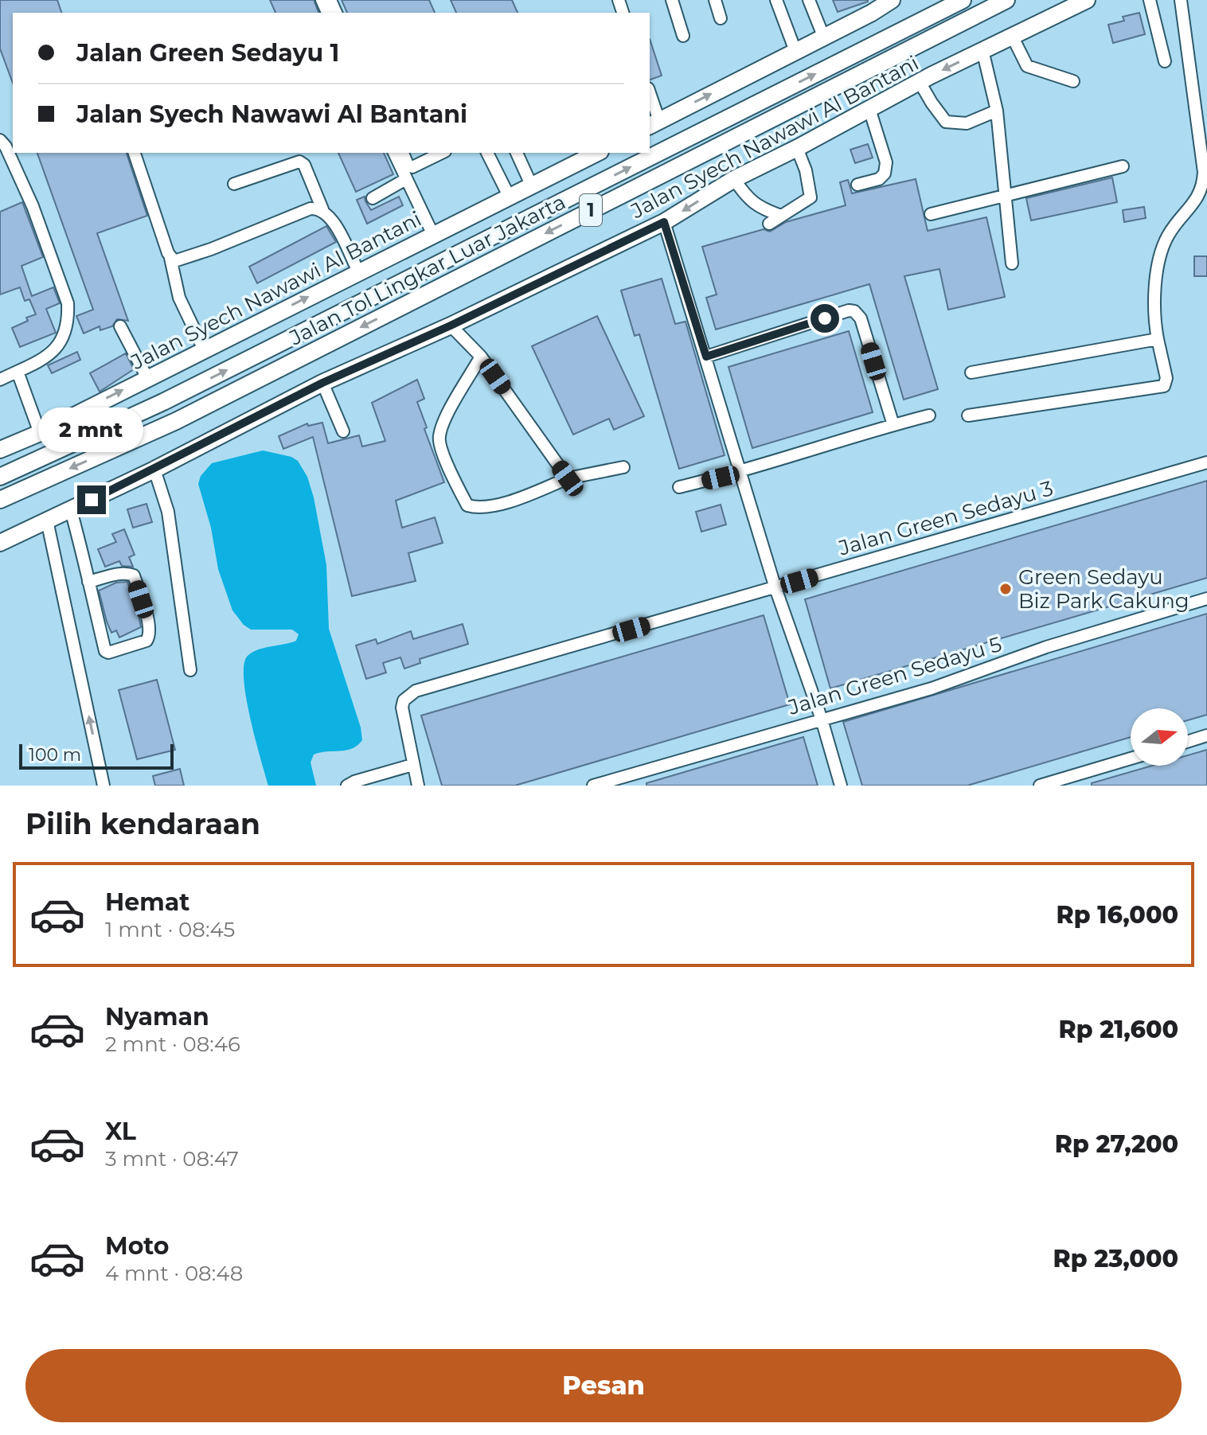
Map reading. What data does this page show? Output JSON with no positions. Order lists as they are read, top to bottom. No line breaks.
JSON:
{"streets":{"highway":["Jalan Syech Nawawi Al Bantani","1","Jalan Tol Lingkar Luar Jakarta"],"street":["Jalan Green Sedayu 3","Jalan Green Sedayu 5"]},"places":["Green Sedayu Biz Park Cakung"],"scale_bar":"100 m","north":"right","page":{"banner":["Jalan Green Sedayu 1","Jalan Syech Nawawi Al Bantani"],"bubble":"2 mnt","scale":"100 m","heading":"Pilih kendaraan","list":[{"name":"Hemat","note":"1 mnt · 08:45","value":"Rp 16,000"},{"name":"Nyaman","note":"2 mnt · 08:46","value":"Rp 21,600"},{"name":"XL","note":"3 mnt · 08:47","value":"Rp 27,200"},{"name":"Moto","note":"4 mnt · 08:48","value":"Rp 23,000"}],"buttons":"Pesan"}}
